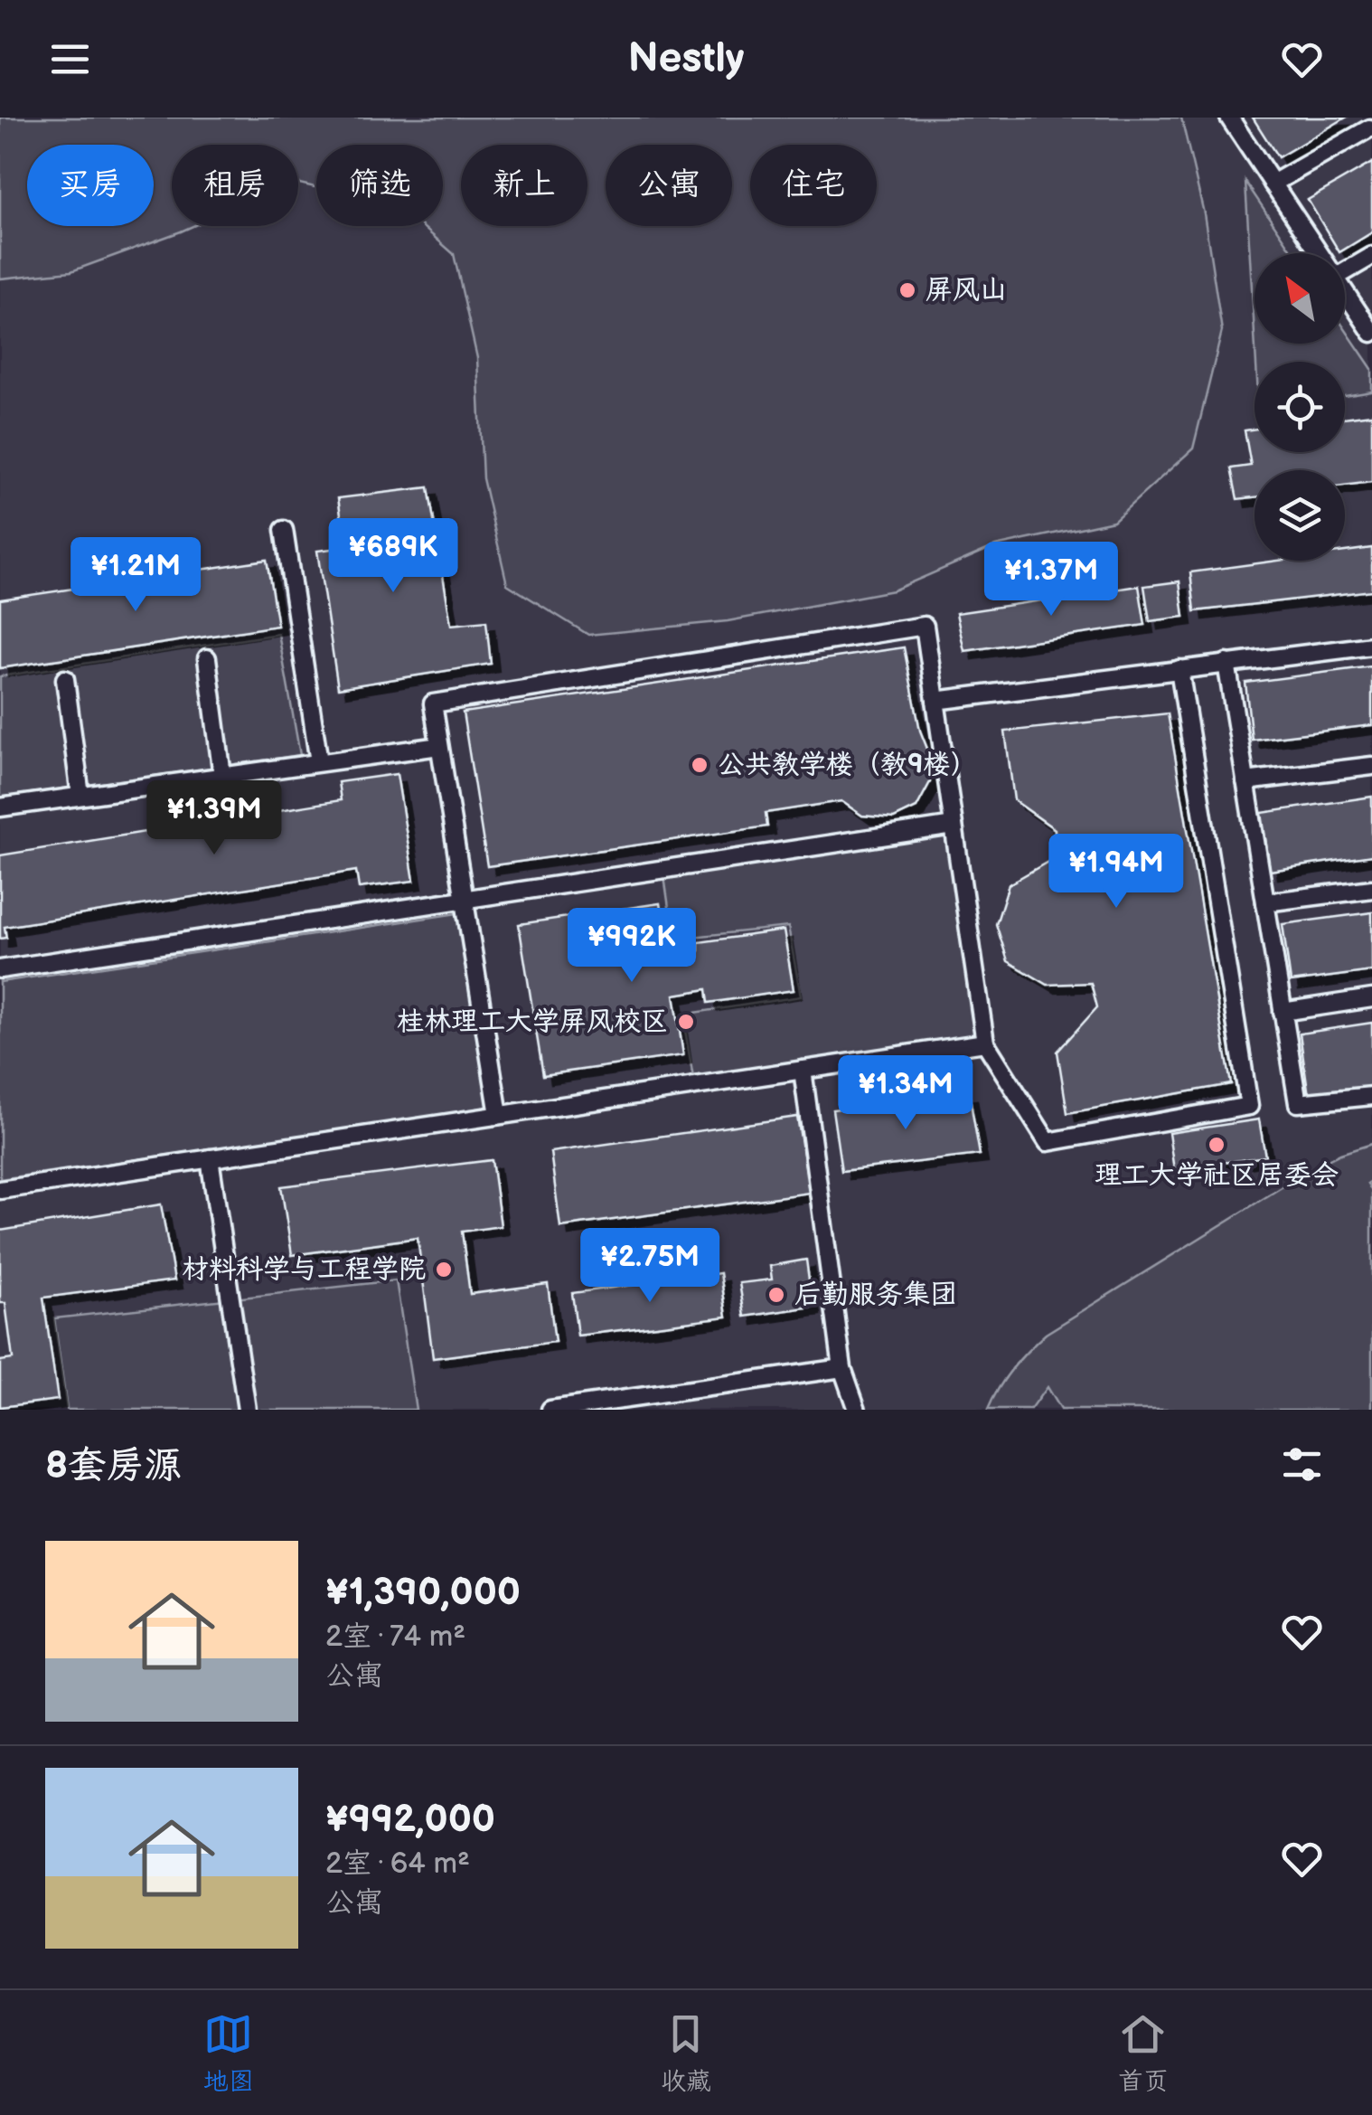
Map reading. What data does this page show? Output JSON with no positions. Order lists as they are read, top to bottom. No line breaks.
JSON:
{"places":["屏风山","公共教学楼（教9楼）","桂林理工大学屏风校区","理工大学社区居委会","材料科学与工程学院","后勤服务集团"],"north":"top left","page":{"header":"Nestly","chip":["买房","租房","筛选","新上","公寓","住宅"],"price":["¥689K","¥1.21M","¥1.37M","¥1.39M","¥1.94M","¥992K","¥1.34M","¥2.75M"],"heading":"8套房源","list":[{"name":"¥1,390,000","note":"2室 · 74 m² · 公寓"},{"name":"¥992,000","note":"2室 · 64 m² · 公寓"}],"tabs":["地图","收藏","首页"]}}
